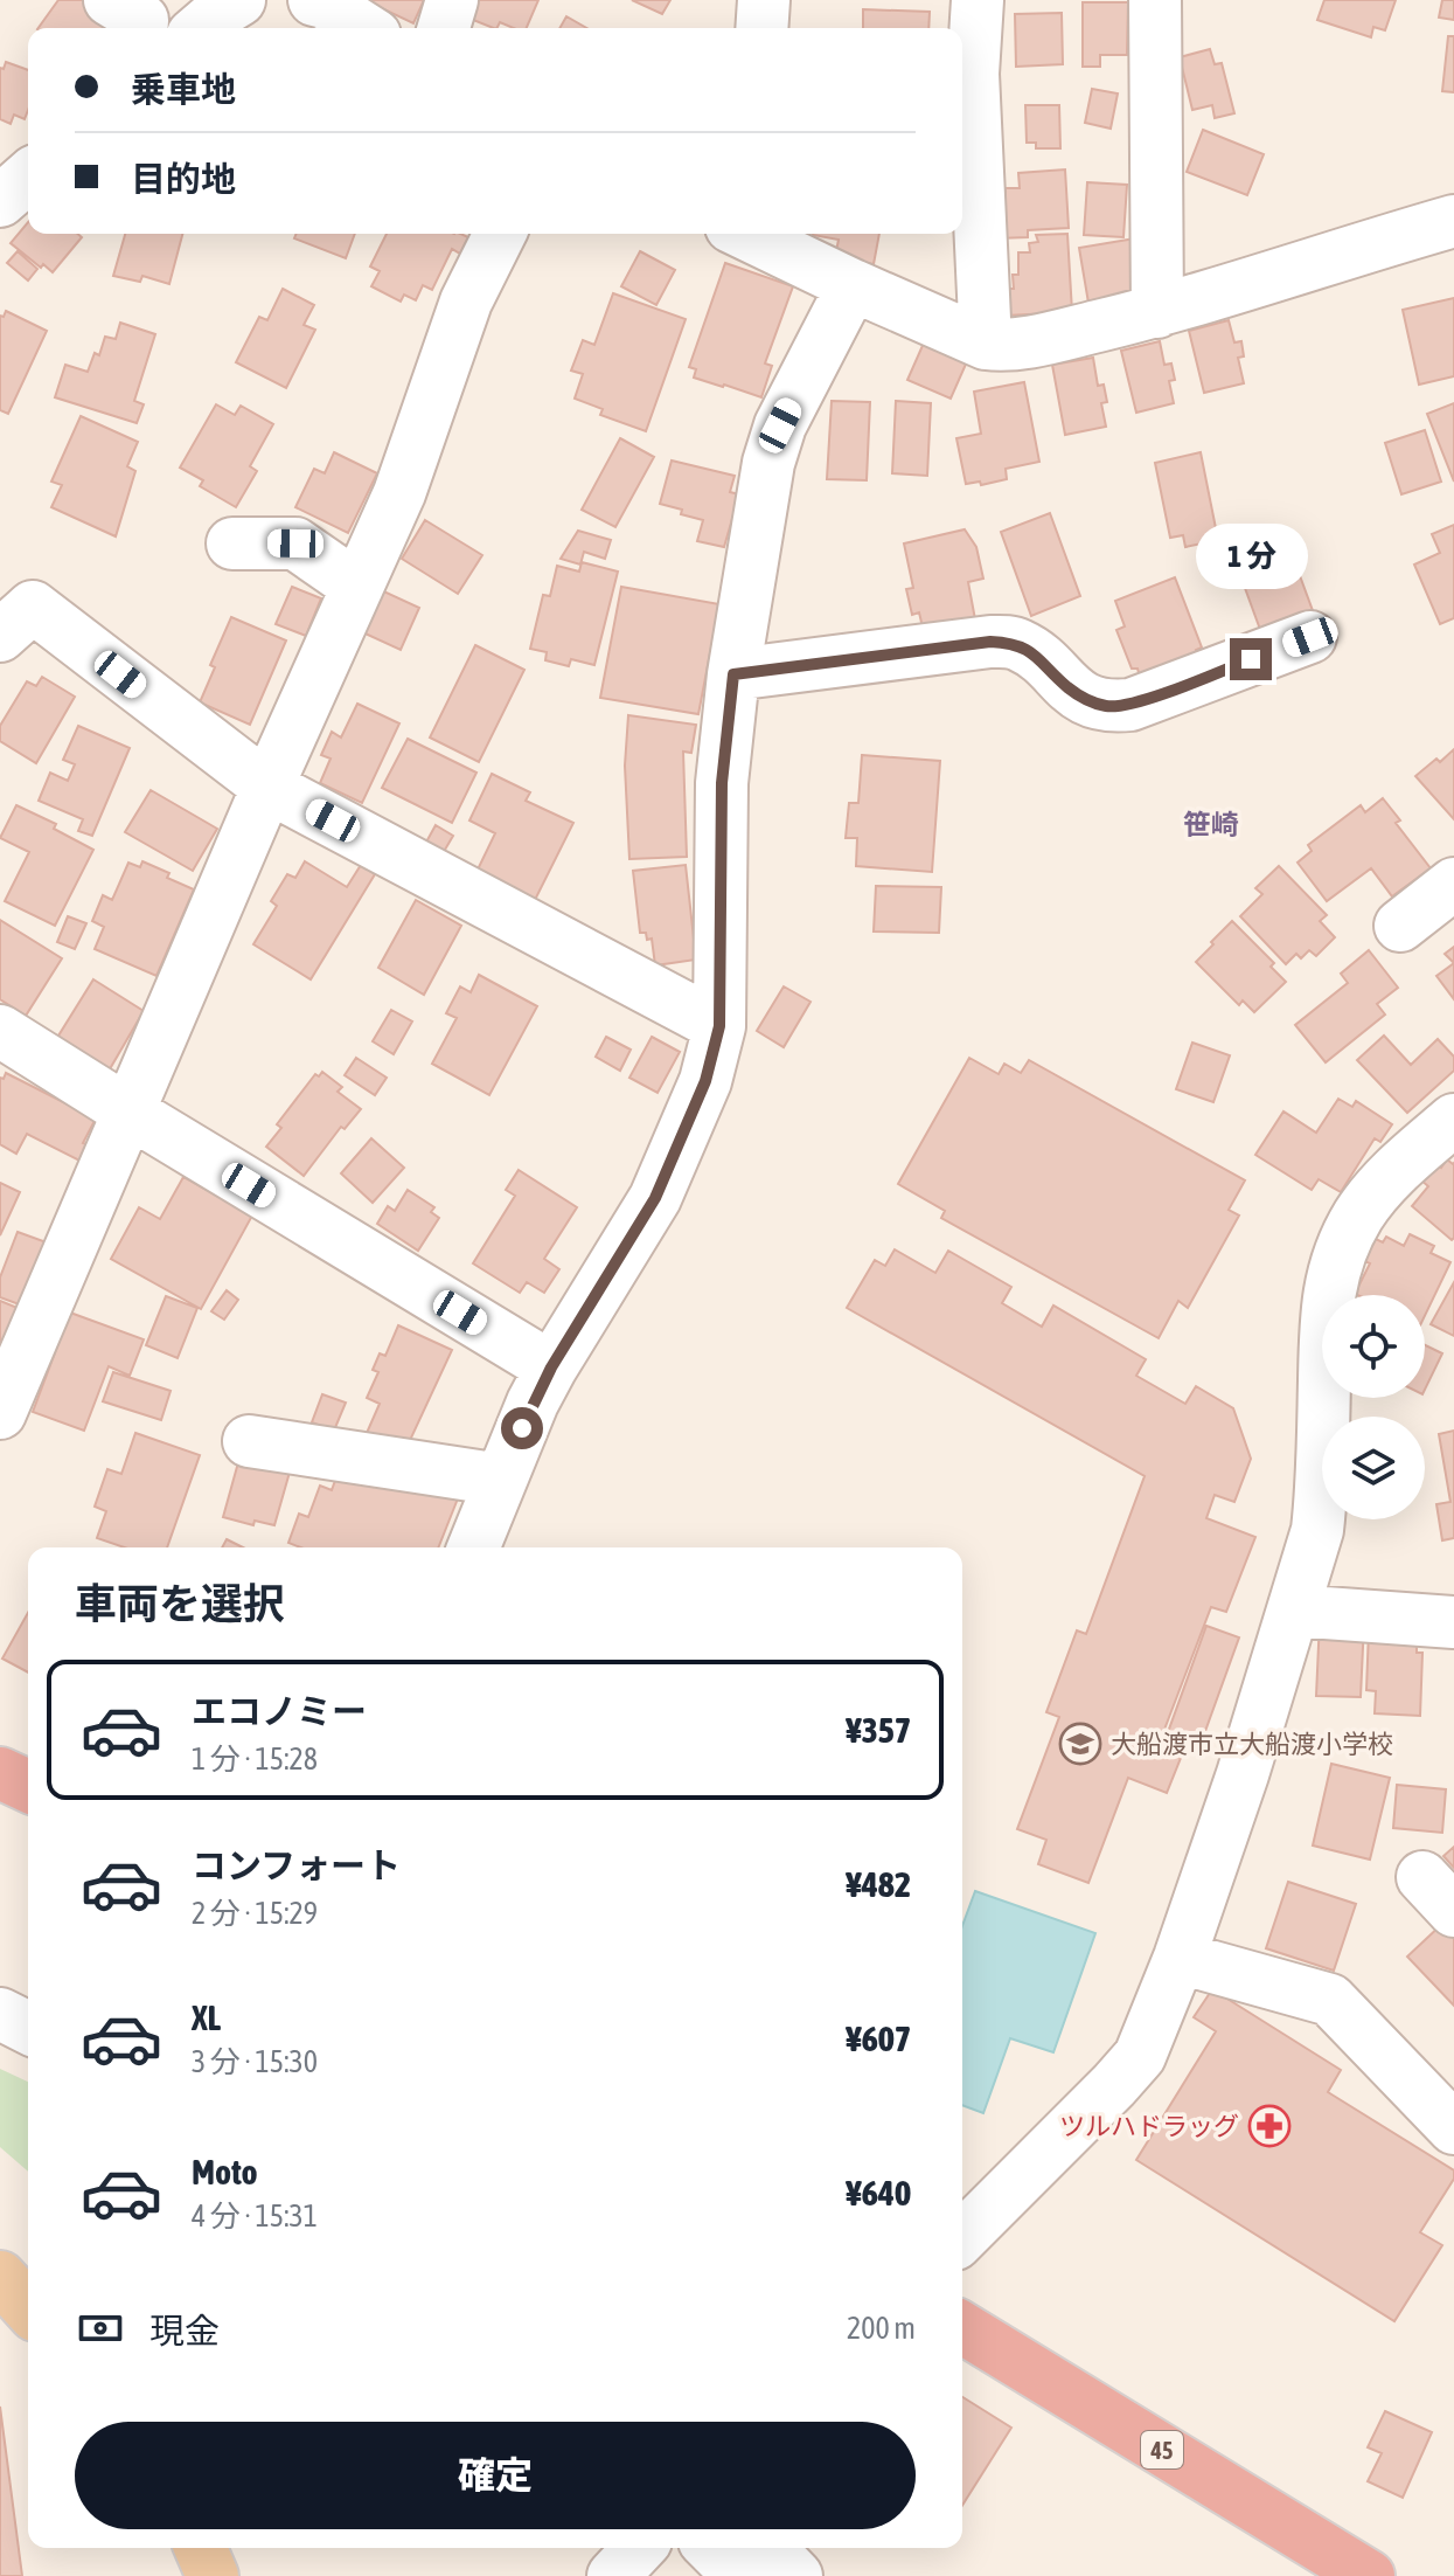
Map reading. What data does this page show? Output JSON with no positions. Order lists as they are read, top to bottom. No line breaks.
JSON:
{"streets":{"highway":["45"]},"districts":["笹崎"],"places":{"school or university":["大船渡市立大船渡小学校"],"pharmacy":["ツルハドラッグ"]},"page":{"banner":["乗車地","目的地"],"bubble":"1 分","heading":"車両を選択","list":[{"name":"エコノミー","note":"1 分 · 15:28","value":"¥357"},{"name":"コンフォート","note":"2 分 · 15:29","value":"¥482"},{"name":"XL","note":"3 分 · 15:30","value":"¥607"},{"name":"Moto","note":"4 分 · 15:31","value":"¥640"}],"pay":["現金","200 m"],"buttons":"確定"}}
